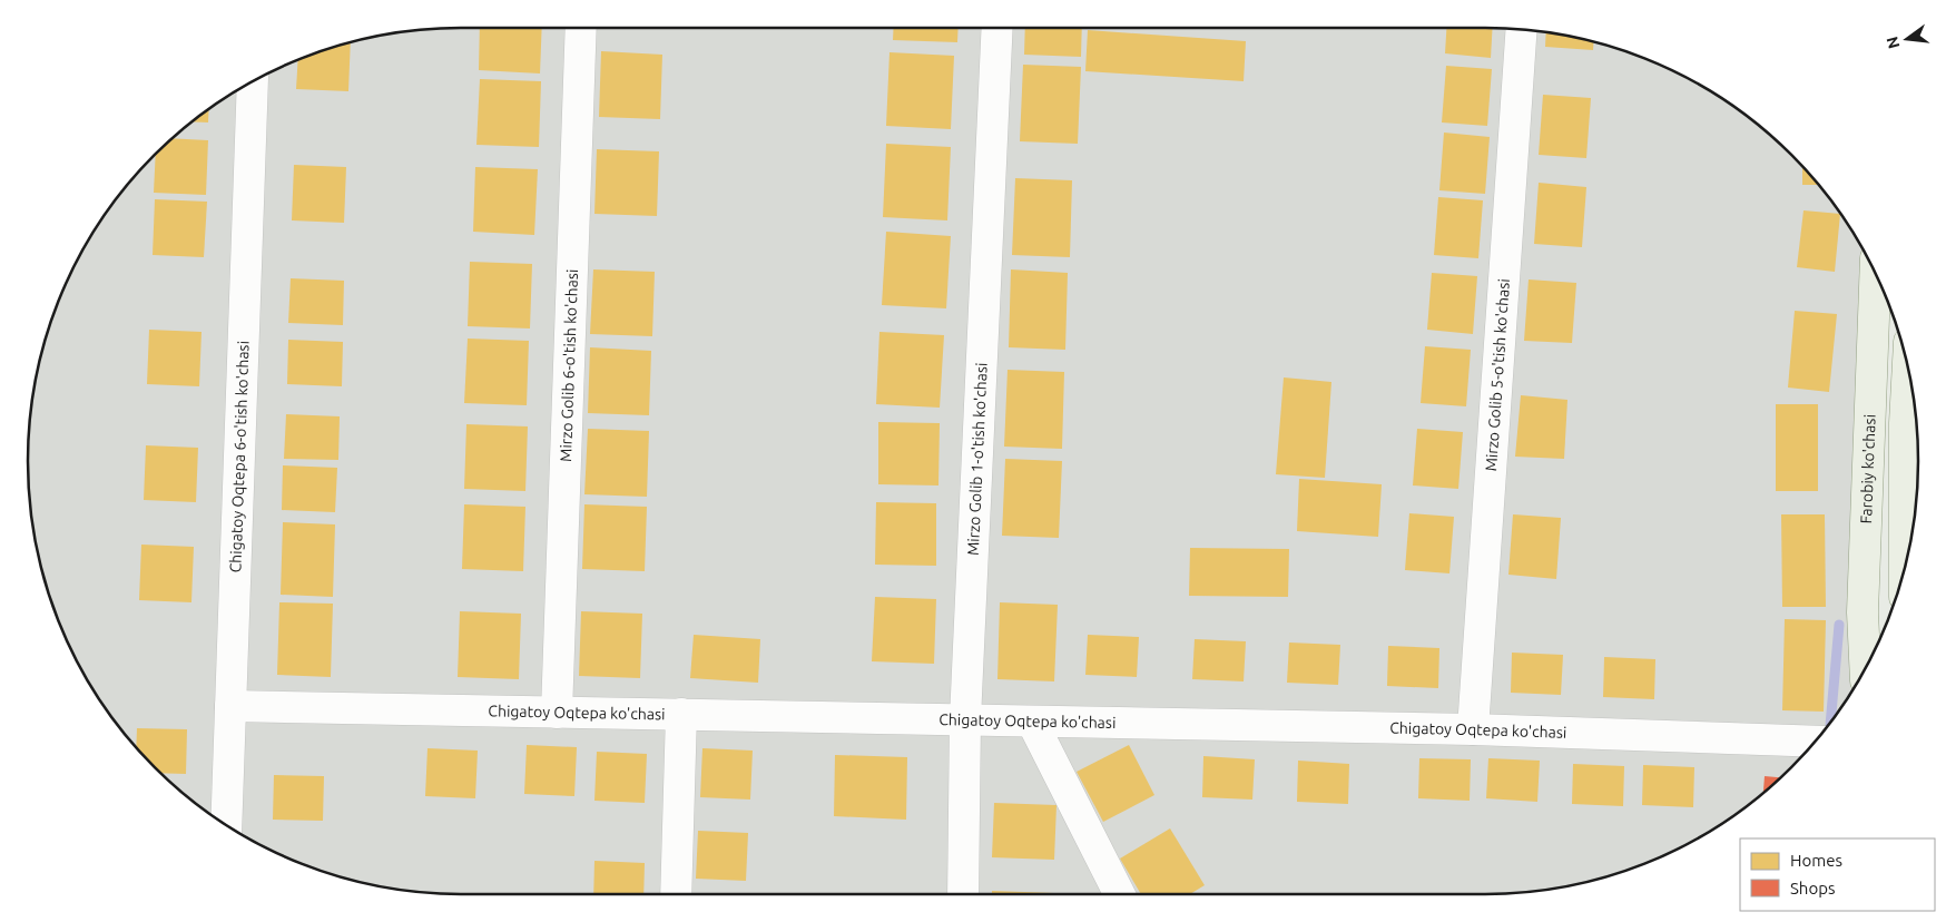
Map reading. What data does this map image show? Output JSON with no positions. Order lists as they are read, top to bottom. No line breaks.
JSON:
{"streets":{"main road":["Farobiy ko'chasi"],"street":["Mirzo Golib 6-o'tish ko'chasi","Mirzo Golib 5-o'tish ko'chasi","Chigatoy Oqtepa 6-o'tish ko'chasi","Mirzo Golib 1-o'tish ko'chasi","Chigatoy Oqtepa ko'chasi"]},"crossings":[["Mirzo Golib 6-o'tish ko'chasi","Chigatoy Oqtepa ko'chasi"],["Mirzo Golib 5-o'tish ko'chasi","Chigatoy Oqtepa ko'chasi"],["Chigatoy Oqtepa 6-o'tish ko'chasi","Chigatoy Oqtepa ko'chasi"],["Mirzo Golib 1-o'tish ko'chasi","Chigatoy Oqtepa ko'chasi"]],"legend":["Homes","Shops"],"north":"left"}
